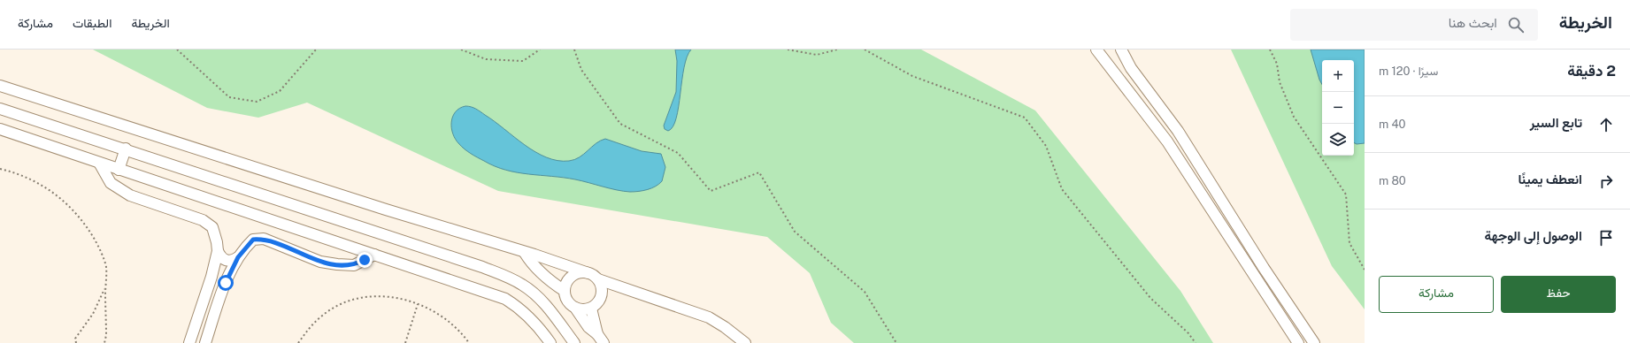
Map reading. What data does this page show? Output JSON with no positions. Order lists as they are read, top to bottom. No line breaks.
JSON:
{"page":{"header":"الخريطة","search":"ابحث هنا","nav":["الخريطة","الطبقات","مشاركة"],"heading":["2 دقيقة","سيرًا · 120 m"],"map_buttons":["+","−"],"list":[["تابع السير","40 m"],["انعطف يمينًا","80 m"],"الوصول إلى الوجهة"],"buttons":["حفظ","مشاركة"]}}
